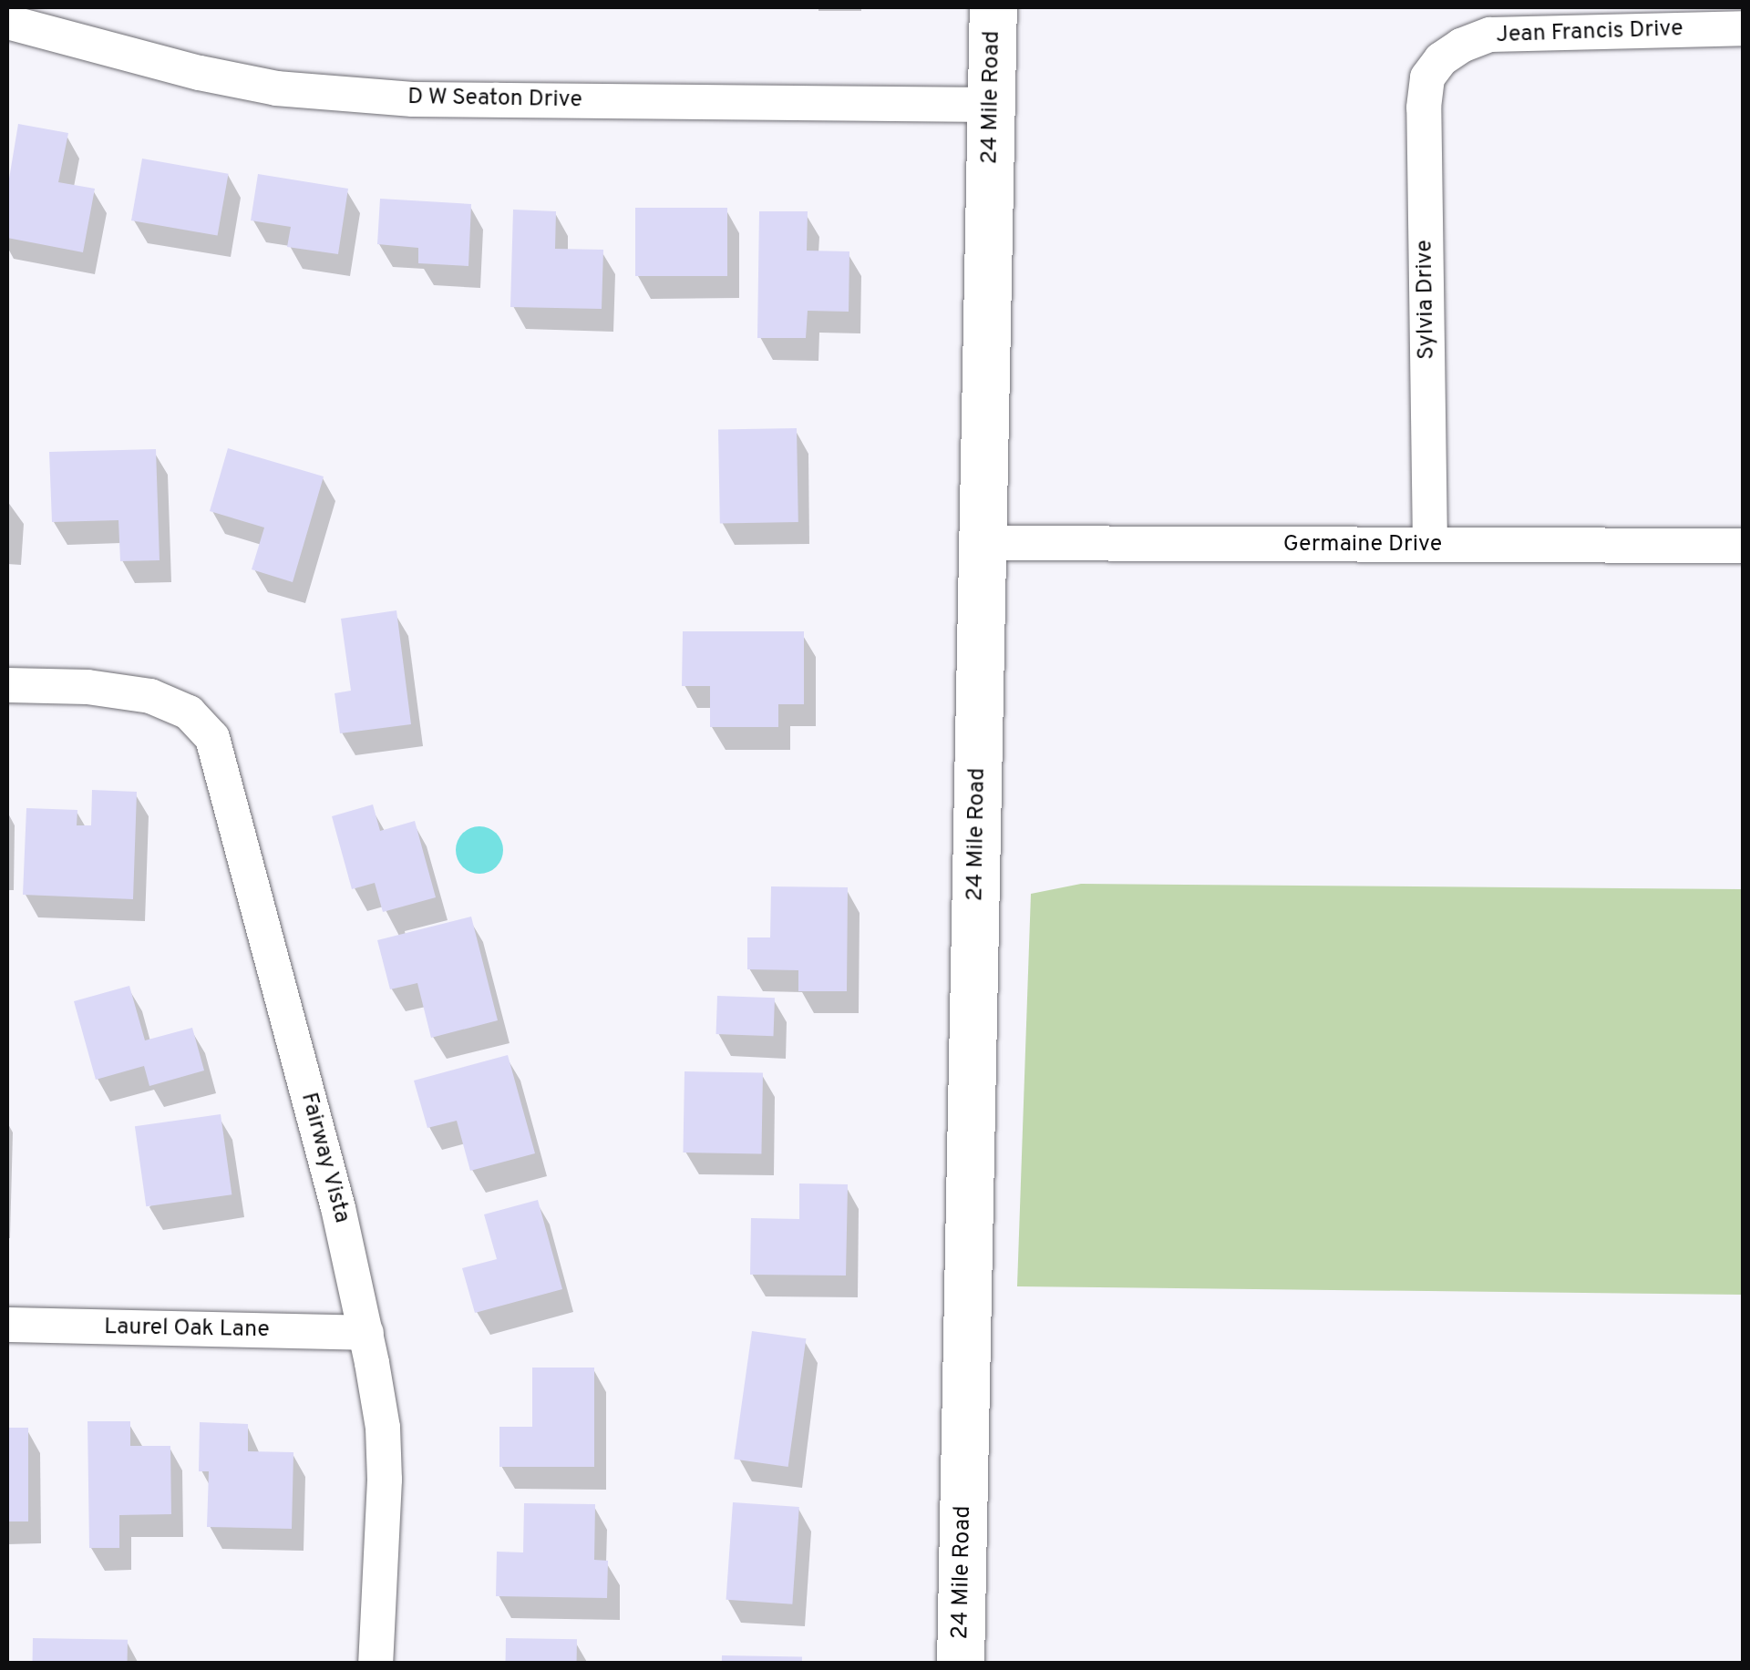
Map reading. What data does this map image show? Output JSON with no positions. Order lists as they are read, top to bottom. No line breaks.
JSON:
{"streets":{"street":["Jean Francis Drive","24 Mile Road","D W Seaton Drive","Sylvia Drive","Germaine Drive","Fairway Vista","Laurel Oak Lane"]},"crossings":[["Jean Francis Drive","Sylvia Drive"],["24 Mile Road","D W Seaton Drive"],["24 Mile Road","Germaine Drive"],["Sylvia Drive","Germaine Drive"],["Fairway Vista","Laurel Oak Lane"]]}
